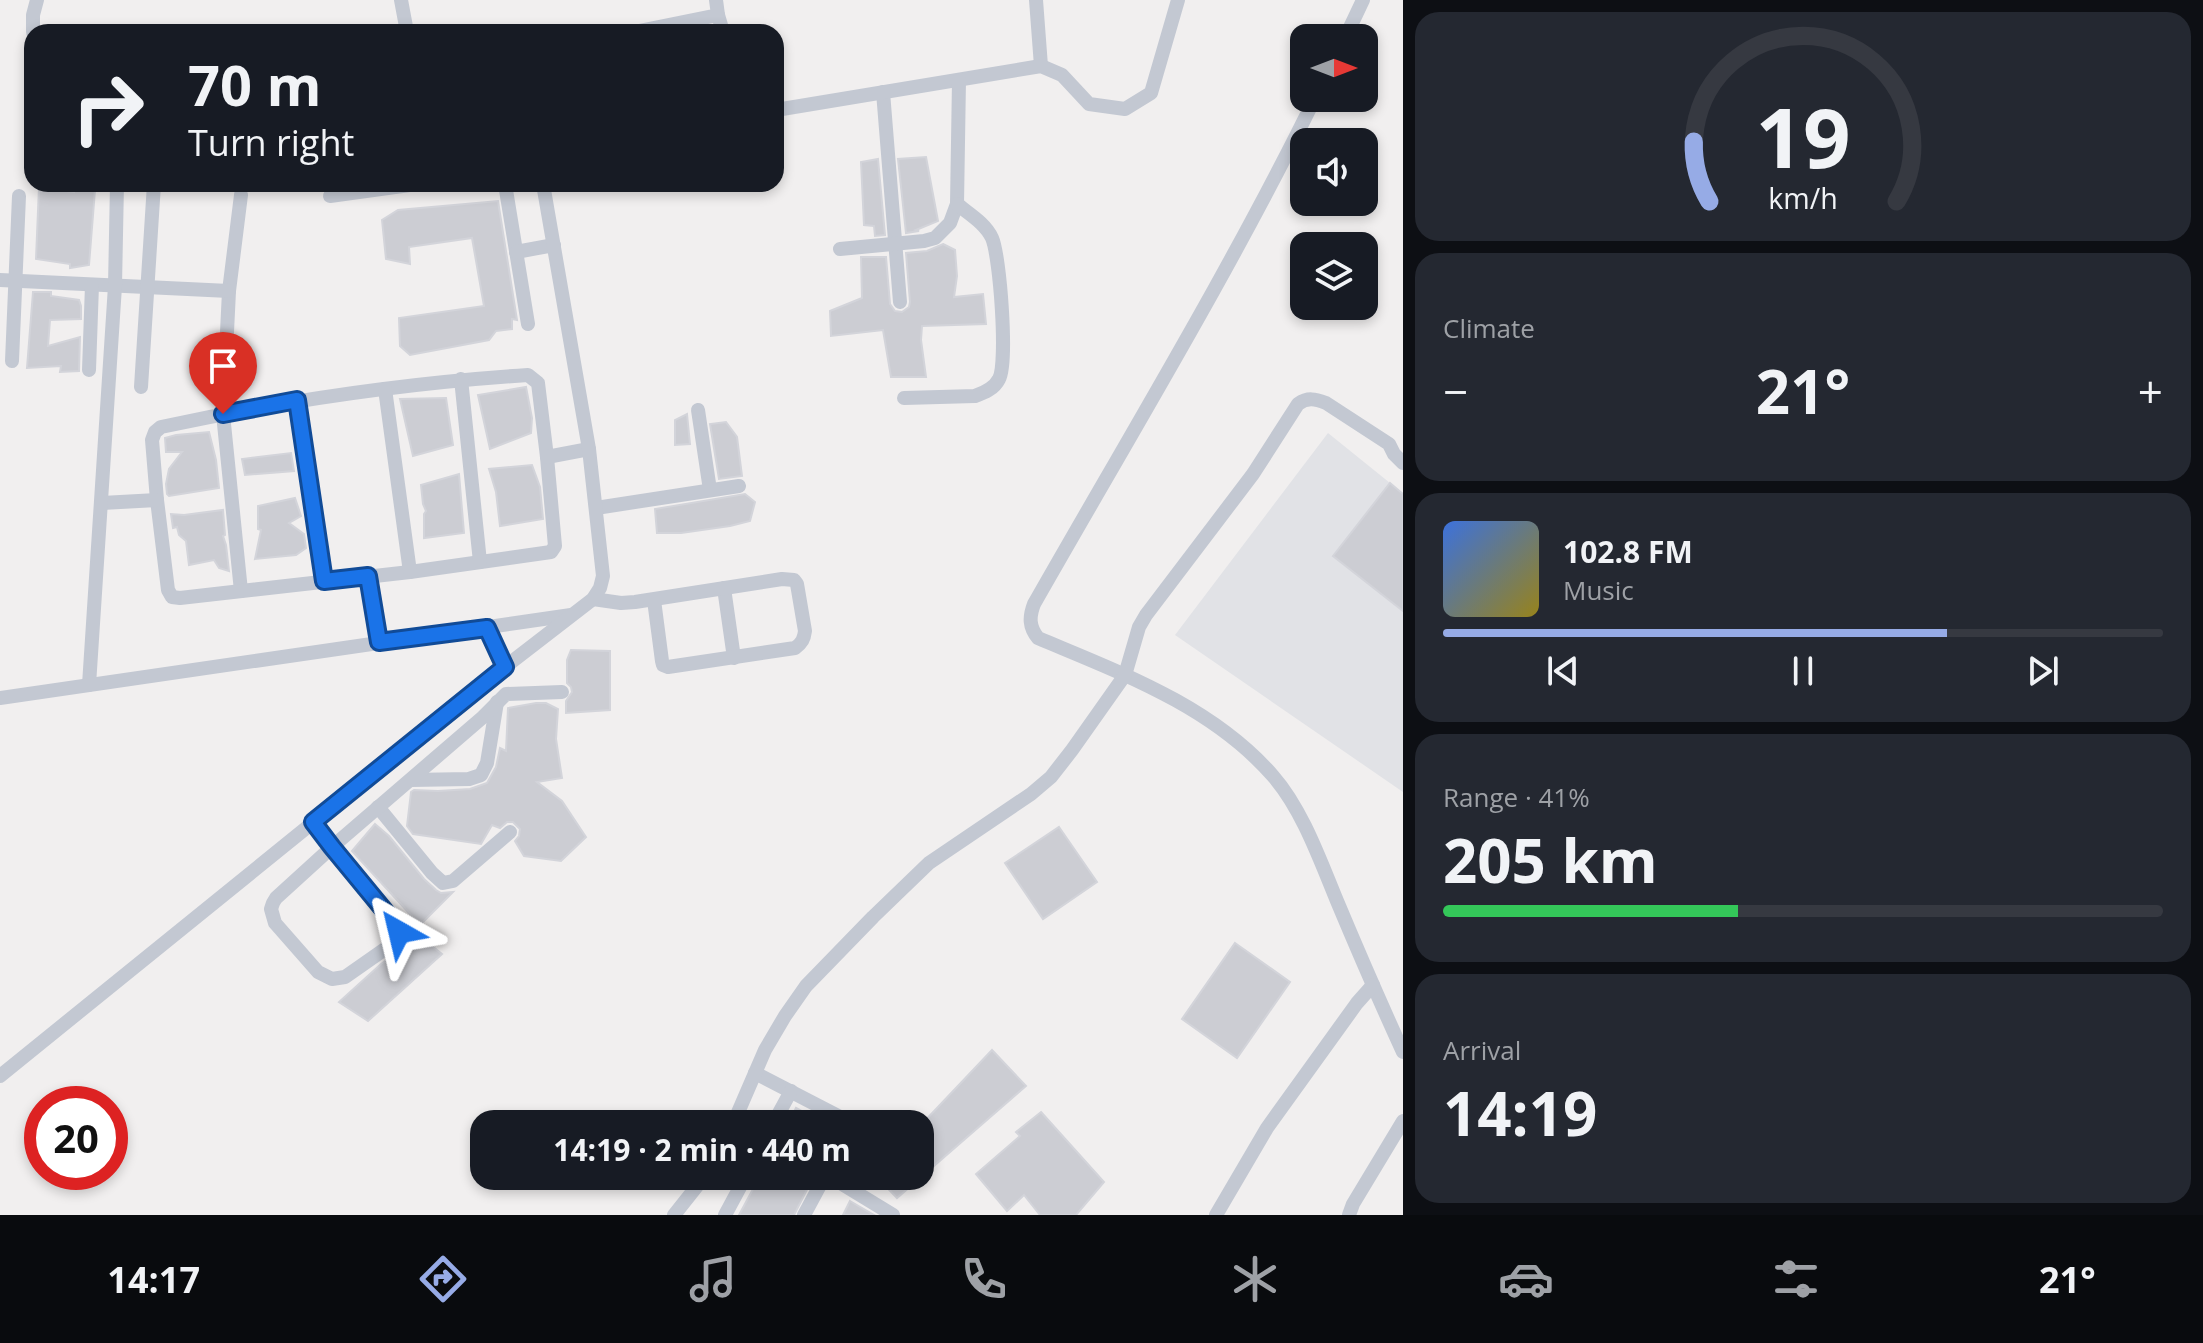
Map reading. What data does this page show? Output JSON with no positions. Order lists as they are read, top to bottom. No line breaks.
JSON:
{"north":"right","page":{"turn":["70 m","Turn right"],"tile":["Climate",["Range · 41%","205 km"],["Arrival","14:19"]],"heat":["−","21°","+"],"song":["102.8 FM","Music"],"limit":"20","trip":"14:19 · 2 min · 440 m","tabs":["14:17","21°"],"gauge":["19","km/h"]}}
